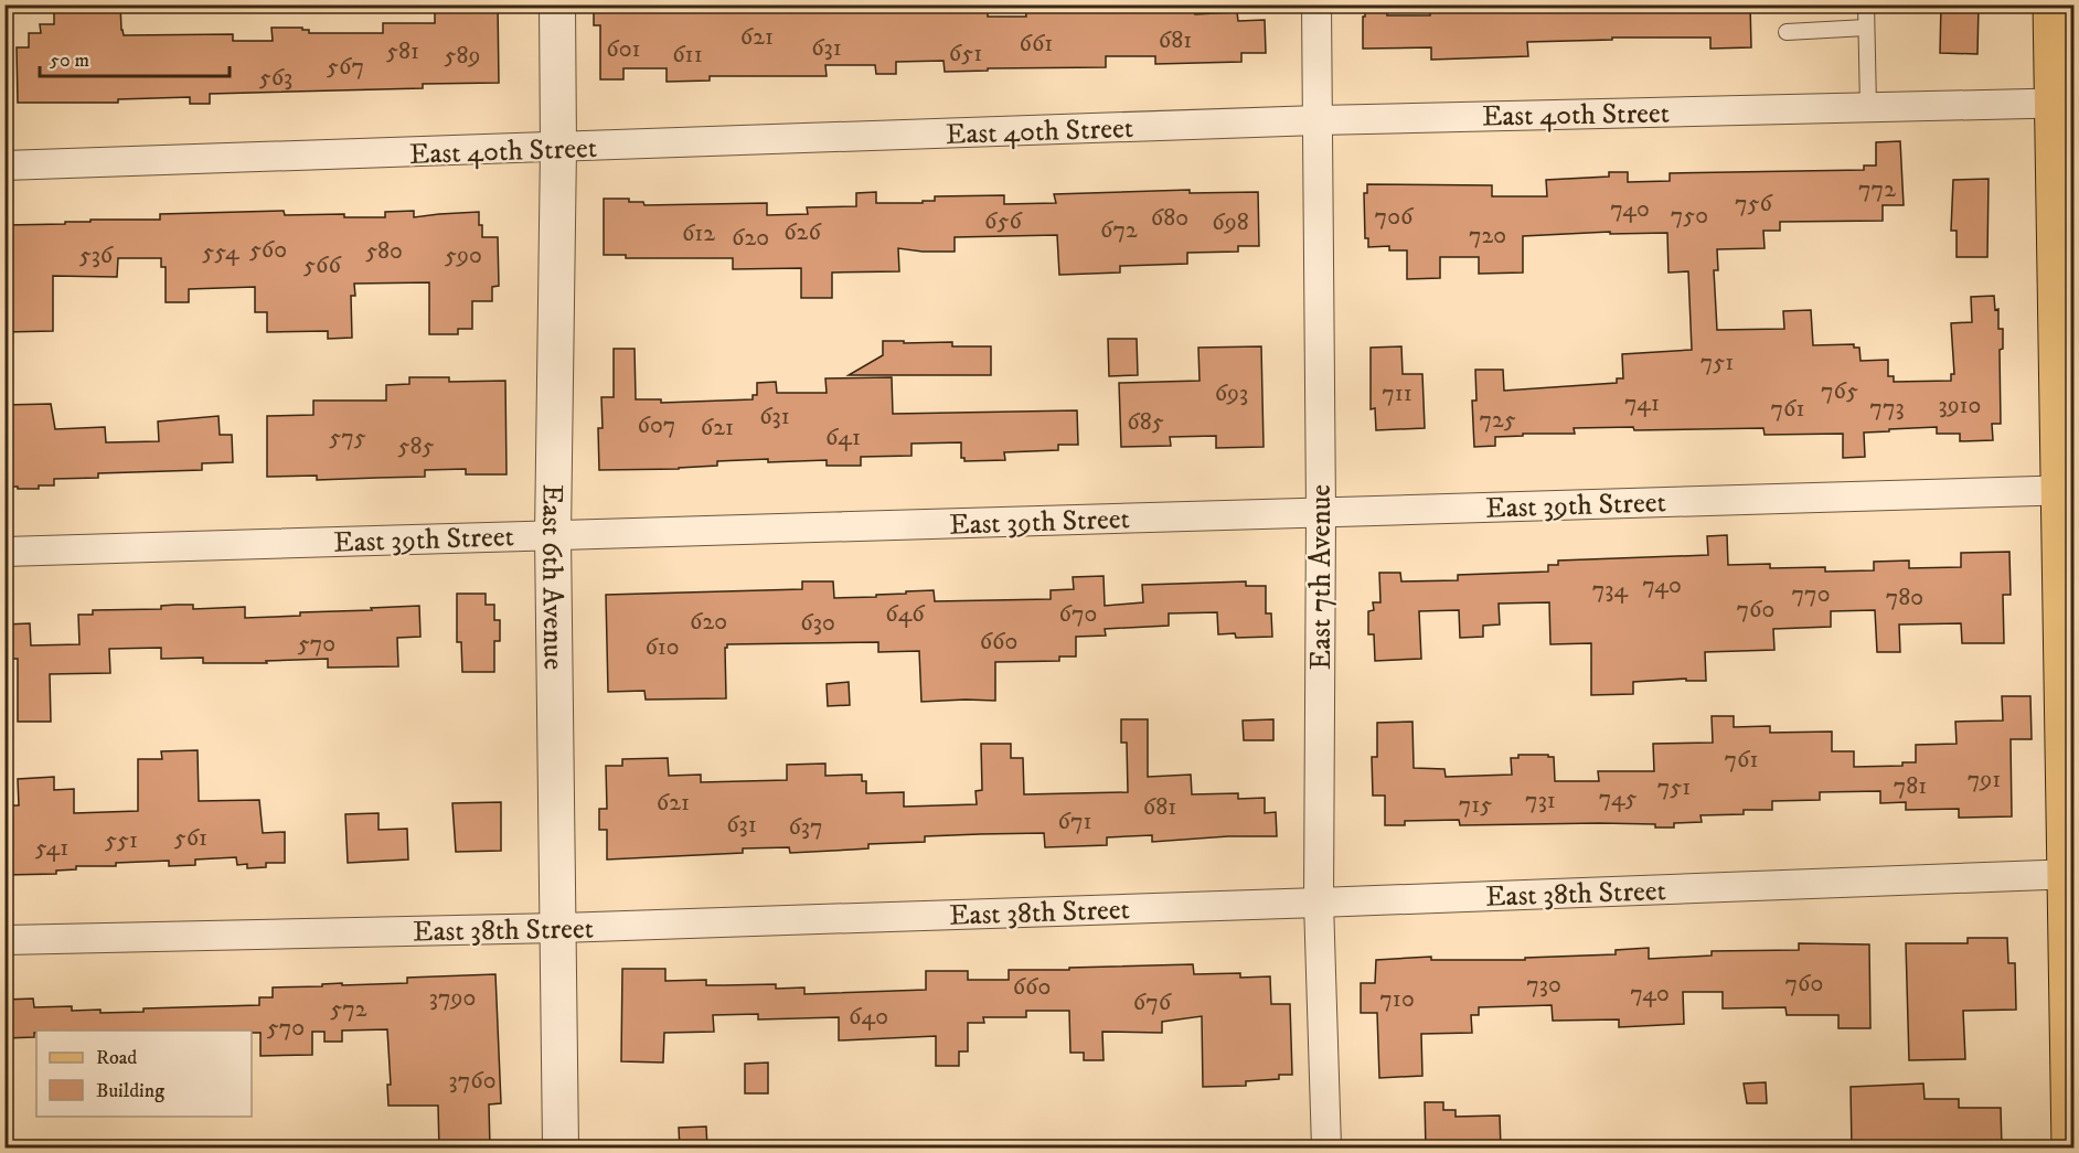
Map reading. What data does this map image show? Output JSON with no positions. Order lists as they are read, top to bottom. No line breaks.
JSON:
{"streets":{"street":["East 40th Street","East 39th Street","East 6th Avenue","East 7th Avenue","East 38th Street"]},"crossings":[["East 40th Street","East 6th Avenue"],["East 40th Street","East 7th Avenue"],["East 39th Street","East 6th Avenue"],["East 39th Street","East 7th Avenue"],["East 6th Avenue","East 38th Street"],["East 7th Avenue","East 38th Street"]],"house_numbers":["621","681","661","631","601","581","651","611","589","567","563","772","756","740","750","706","680","656","698","672","626","612","720","620","560","580","554","536","590","566","751","765","693","711","741","3910","773","761","631","725","685","607","621","575","641","585","740","734","770","780","760","646","670","620","630","660","570","610","761","791","781","751","745","731","621","715","681","671","631","637","561","551","541","760","730","660","740","3790","710","676","572","640","570","3760"],"legend":["Road","Building"],"scale_bar":"50 m"}
